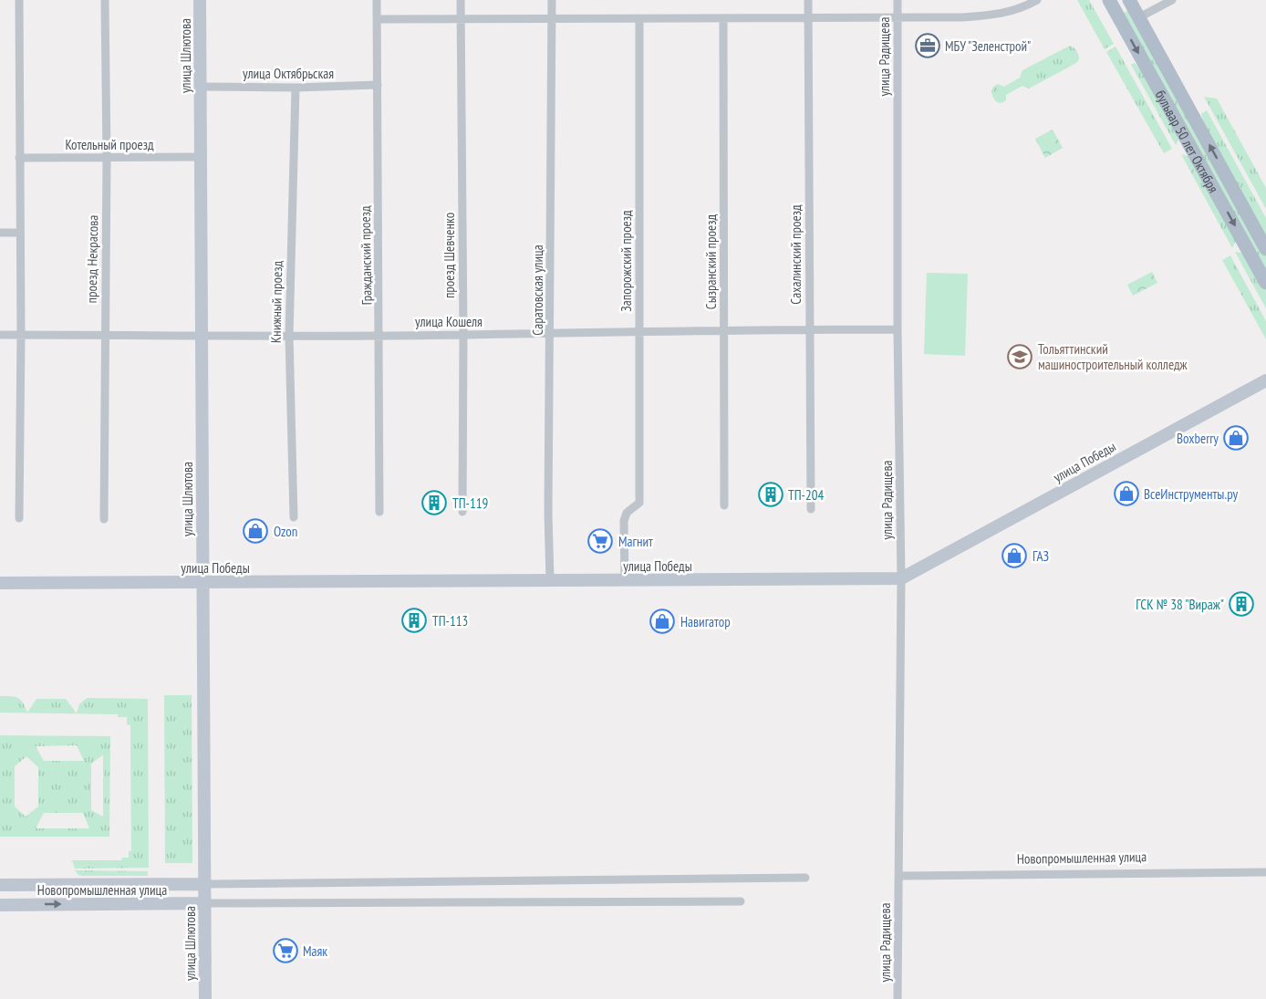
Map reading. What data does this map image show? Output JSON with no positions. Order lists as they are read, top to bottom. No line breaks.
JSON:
{"streets":{"main road":["улица Шлютова","бульвар 50 лет Октября","улица Победы","Новопромышленная улица"],"street":["улица Радищева","улица Октябрьская","Котельный проезд","Сахалинский проезд","Гражданский проезд","проезд Шевченко","проезд Некрасова","Запорожский проезд","Сызранский проезд","Саратовская улица","Книжный проезд","улица Кошеля"]},"crossings":[["улица Шлютова","улица Октябрьская"],["улица Шлютова","Котельный проезд"],["улица Шлютова","улица Кошеля"],["улица Шлютова","улица Победы"],["улица Шлютова","Новопромышленная улица"],["улица Радищева","улица Кошеля"],["улица Радищева","улица Победы"],["улица Радищева","Новопромышленная улица"],["улица Октябрьская","Гражданский проезд"],["улица Октябрьская","Книжный проезд"],["Котельный проезд","проезд Некрасова"],["Сахалинский проезд","улица Кошеля"],["Гражданский проезд","улица Кошеля"],["проезд Шевченко","улица Кошеля"],["проезд Некрасова","улица Кошеля"],["Запорожский проезд","улица Кошеля"],["Запорожский проезд","улица Победы"],["Сызранский проезд","улица Кошеля"],["Саратовская улица","улица Кошеля"],["Саратовская улица","улица Победы"],["Книжный проезд","улица Кошеля"]],"places":{"office":["МБУ \"Зеленстрой\""],"school or university":["Тольяттинский машиностроительный колледж"],"shop":["Boxberry","ВсеИнструменты.ру","Ozon","ГАЗ","Навигатор"],"building":["ТП-204","ТП-119","ГСК № 38 \"Вираж\"","ТП-113"],"supermarket":["Магнит","Маяк"]}}
